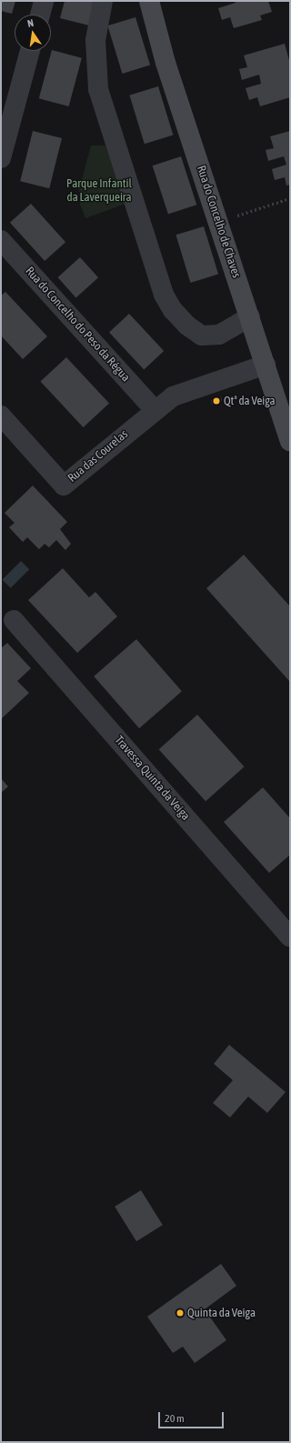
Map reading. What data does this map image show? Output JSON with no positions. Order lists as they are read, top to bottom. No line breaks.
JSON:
{"streets":{"street":["Rua do Concelho de Chaves","Rua do Concelho do Peso da Régua","Rua das Courelas","Travessa Quinta da Veiga"]},"crossings":[["Rua do Concelho do Peso da Régua","Rua das Courelas"]],"parks":["Parque Infantil da Laverqueira"],"places":["Qtª da Veiga","Quinta da Veiga"],"scale_bar":"20 m","north":"top"}
